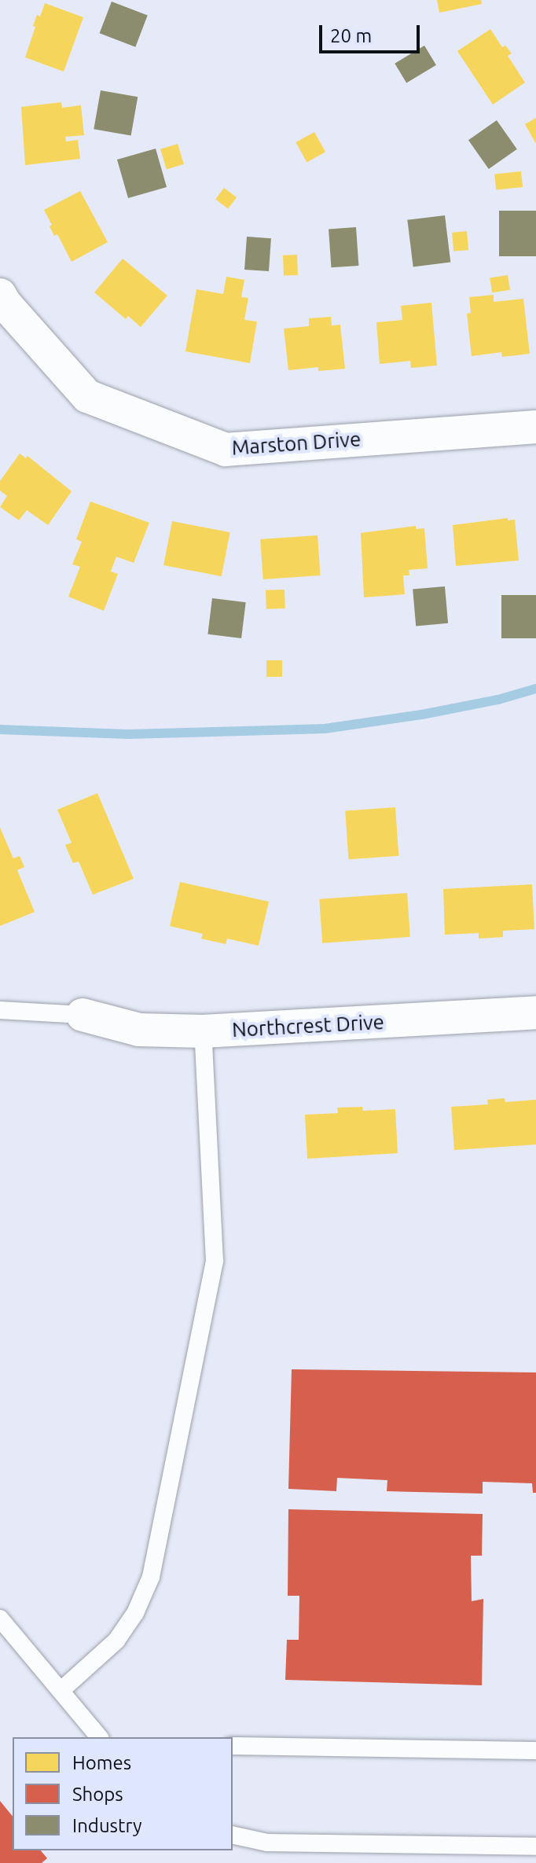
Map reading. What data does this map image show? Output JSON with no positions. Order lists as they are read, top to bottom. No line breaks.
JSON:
{"streets":{"street":["Marston Drive","Northcrest Drive"]},"legend":["Homes","Shops","Industry"],"scale_bar":"20 m"}
